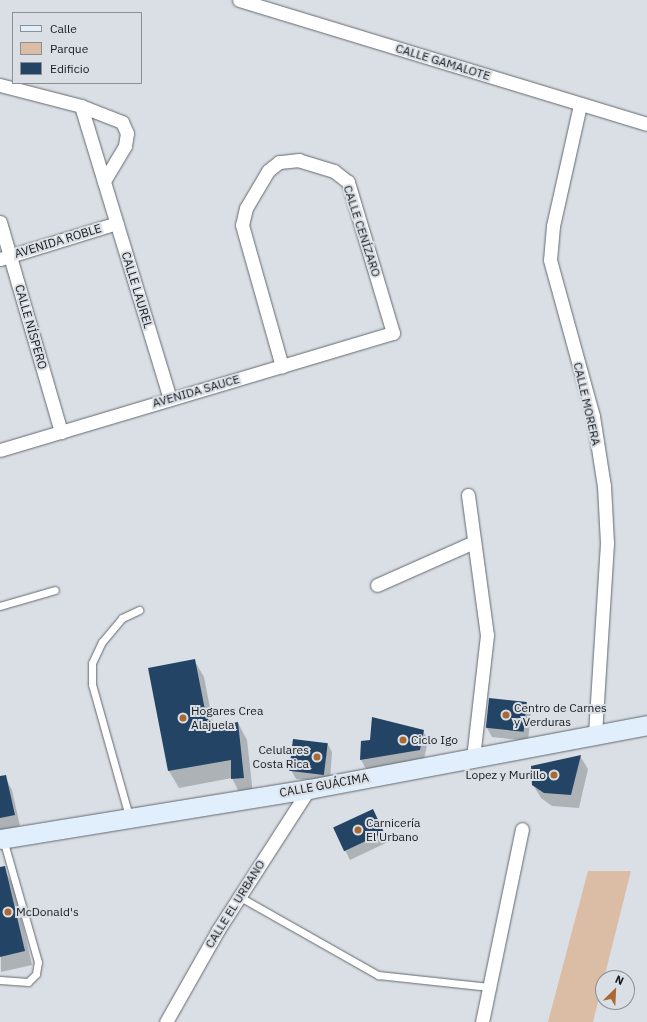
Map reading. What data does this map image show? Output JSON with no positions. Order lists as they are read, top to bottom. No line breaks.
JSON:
{"streets":{"main road":["CALLE GUÁCIMA"],"street":["CALLE GAMALOTE","CALLE CENÍZARO","AVENIDA ROBLE","CALLE LAUREL","CALLE NÍSPERO","AVENIDA SAUCE","CALLE MORERA","CALLE EL URBANO"]},"crossings":[["CALLE GAMALOTE","CALLE MORERA"],["CALLE CENÍZARO","AVENIDA SAUCE"],["AVENIDA ROBLE","CALLE LAUREL"],["AVENIDA ROBLE","CALLE NÍSPERO"],["CALLE LAUREL","AVENIDA SAUCE"],["CALLE NÍSPERO","AVENIDA SAUCE"],["CALLE MORERA","CALLE GUÁCIMA"],["CALLE GUÁCIMA","CALLE EL URBANO"]],"places":["Centro de Carnes y Verduras","Hogares Crea Alajuela","Ciclo Igo","Celulares Costa Rica","Lopez y Murillo","Carnicería El Urbano","McDonald's"],"legend":["Calle","Parque","Edificio"],"north":"top right"}
